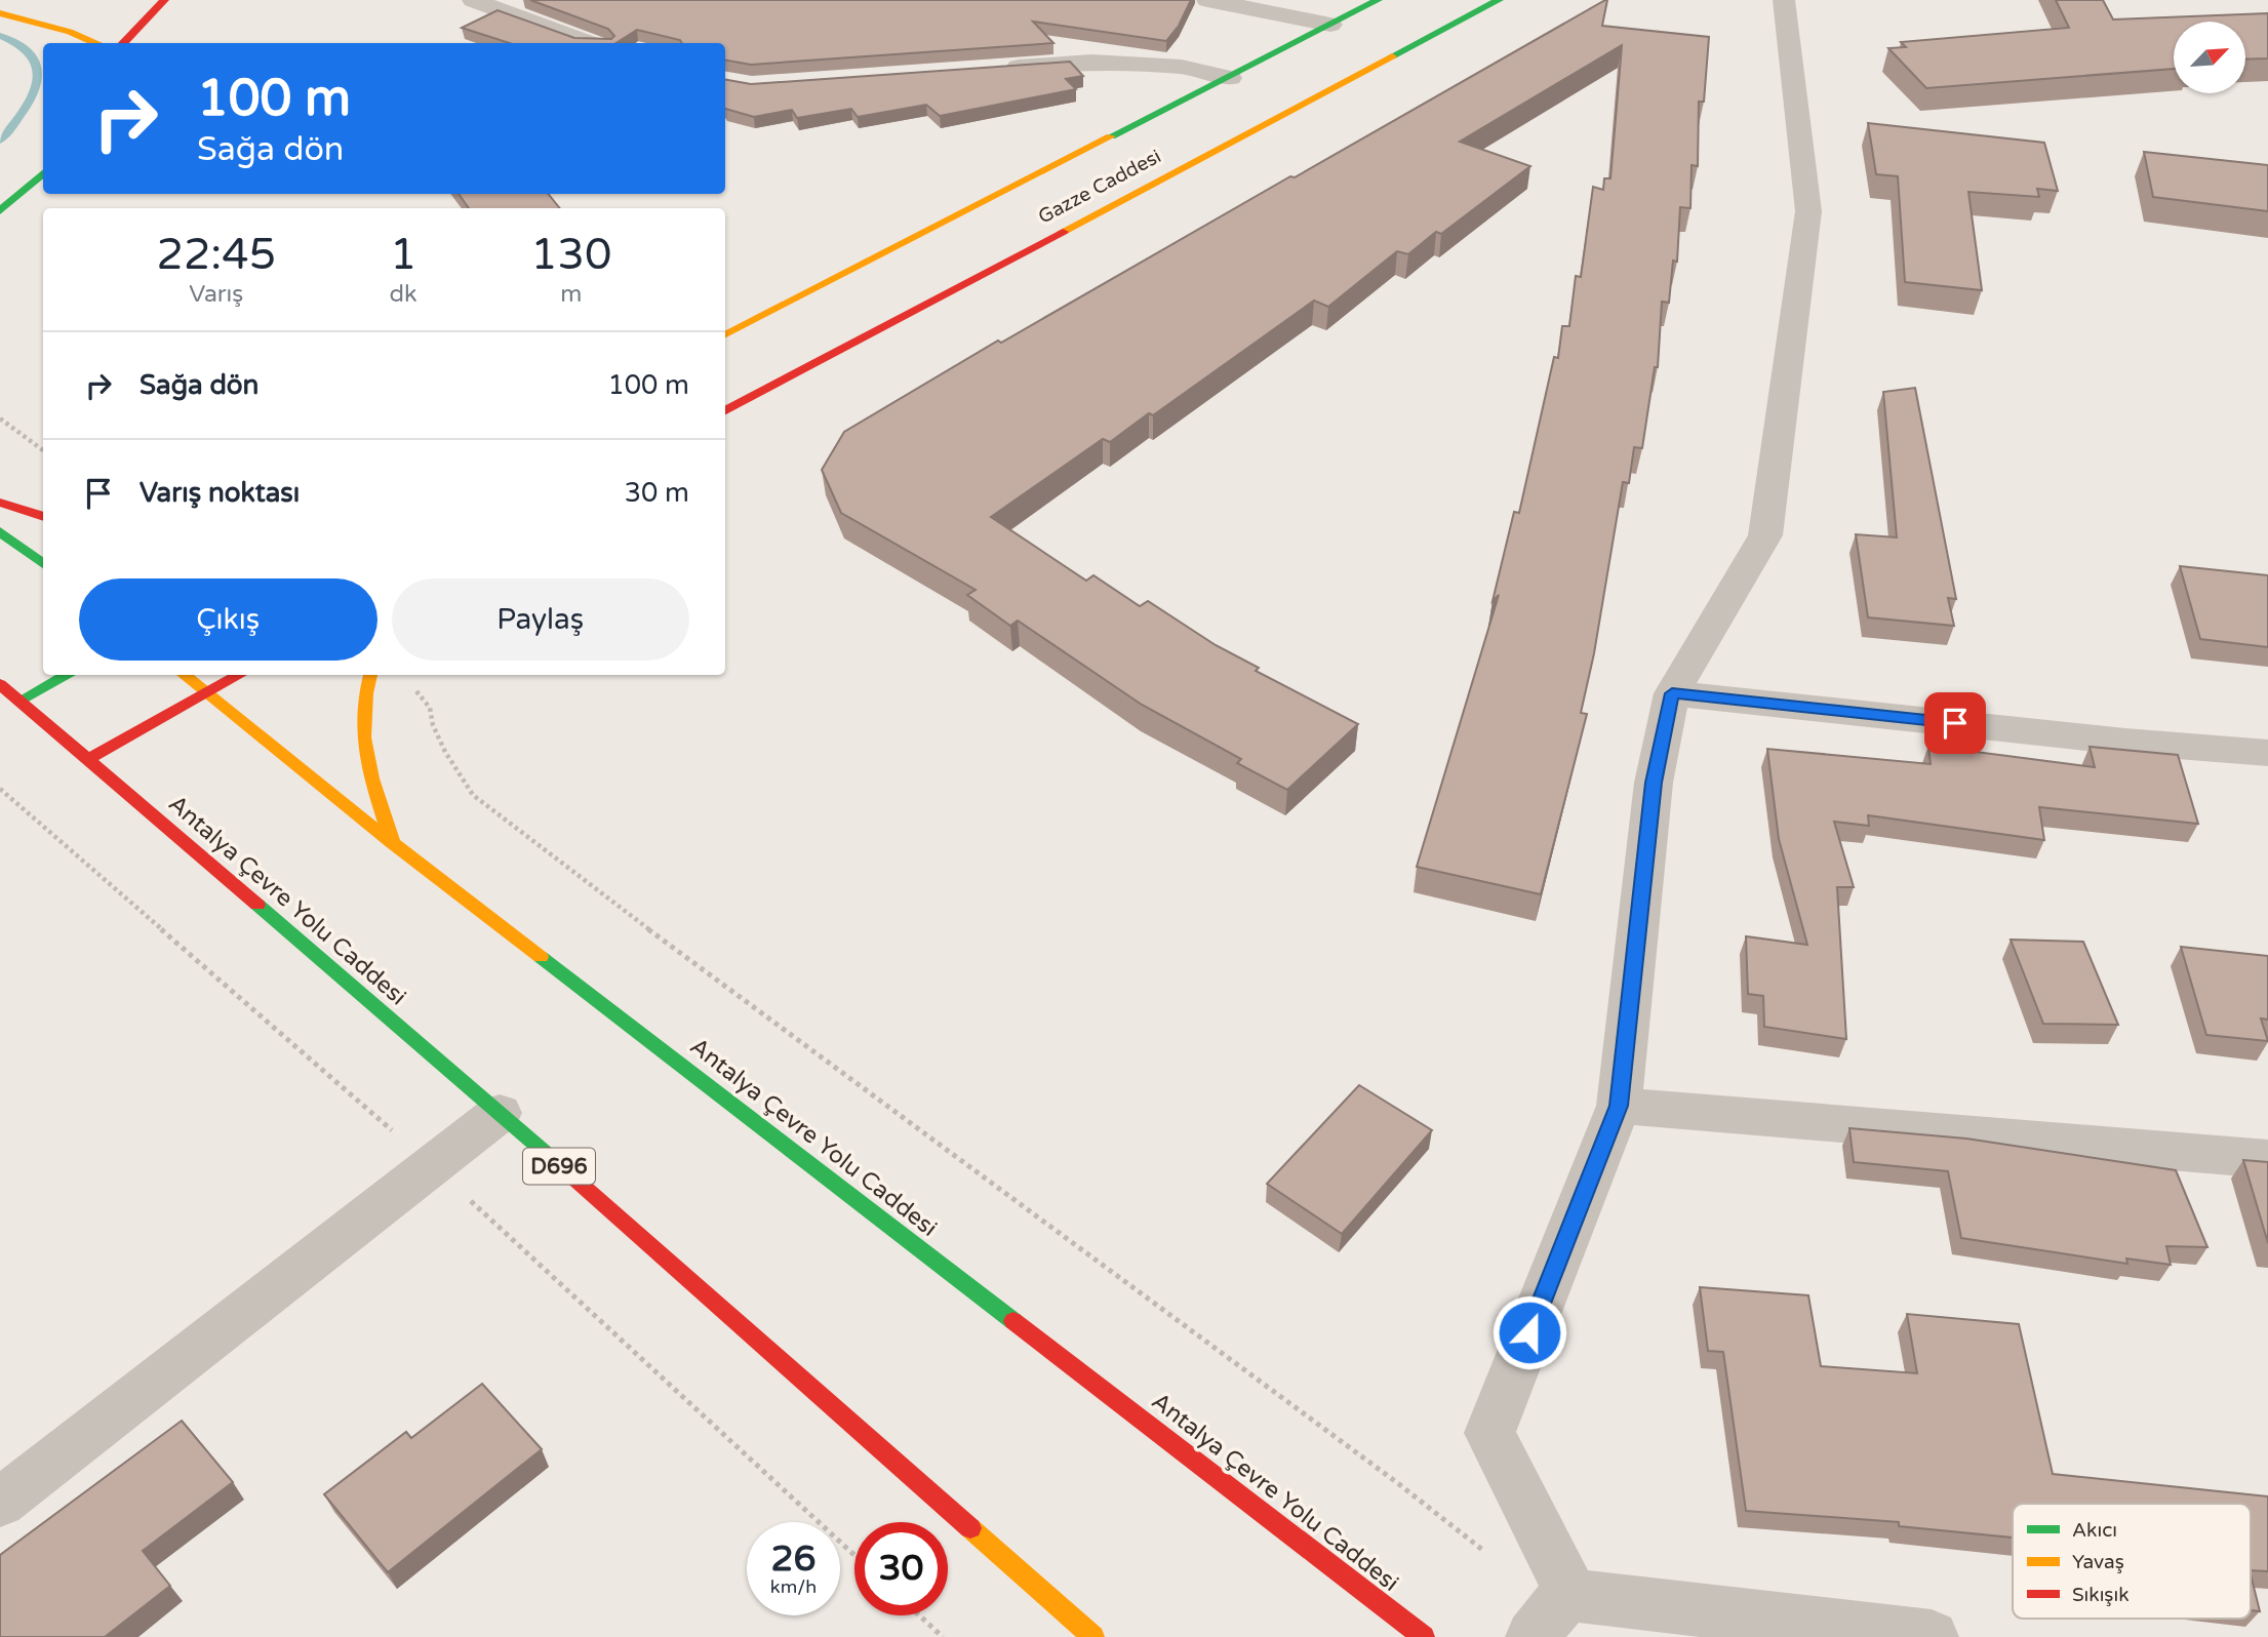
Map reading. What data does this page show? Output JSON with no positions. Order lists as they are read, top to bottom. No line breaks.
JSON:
{"streets":{"main road":["Gazze Caddesi","Antalya Çevre Yolu Caddesi","D696"]},"legend":["Akıcı","Yavaş","Sıkışık"],"north":"top right","page":{"turn":["100 m","Sağa dön"],"eta":["22:45","Varış","1","dk","130","m"],"list":[{"name":"Sağa dön","value":"100 m"},{"name":"Varış noktası","value":"30 m"}],"buttons":["Çıkış","Paylaş"],"speed":"26 km/h","limit":"30"}}
